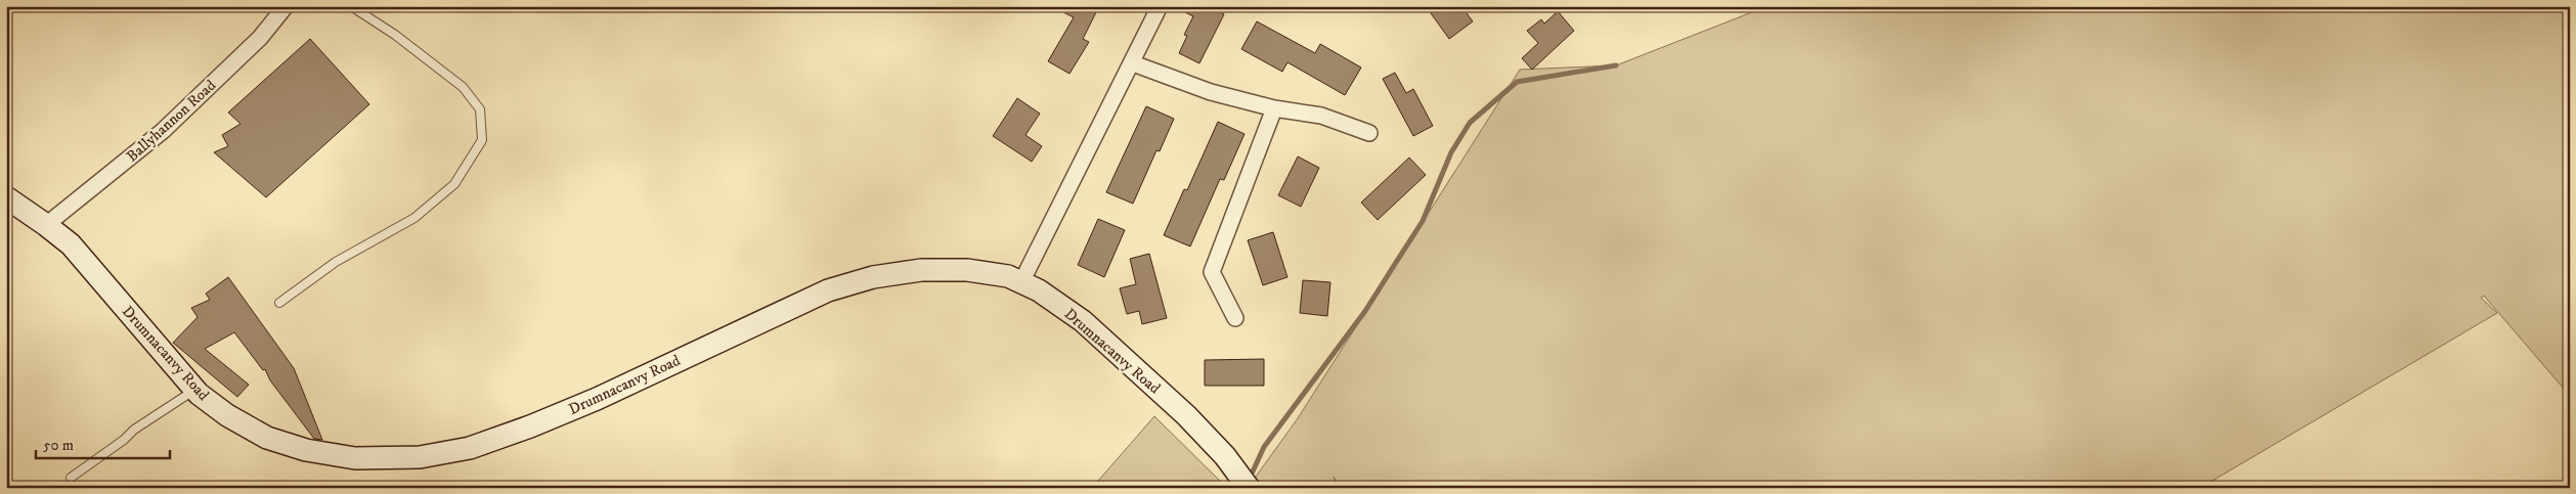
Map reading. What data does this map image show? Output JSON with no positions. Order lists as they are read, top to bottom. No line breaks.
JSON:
{"streets":{"main road":["Drumnacanvy Road"],"street":["Ballyhannon Road"]},"crossings":[["Ballyhannon Road","Drumnacanvy Road"]],"scale_bar":"50 m"}
